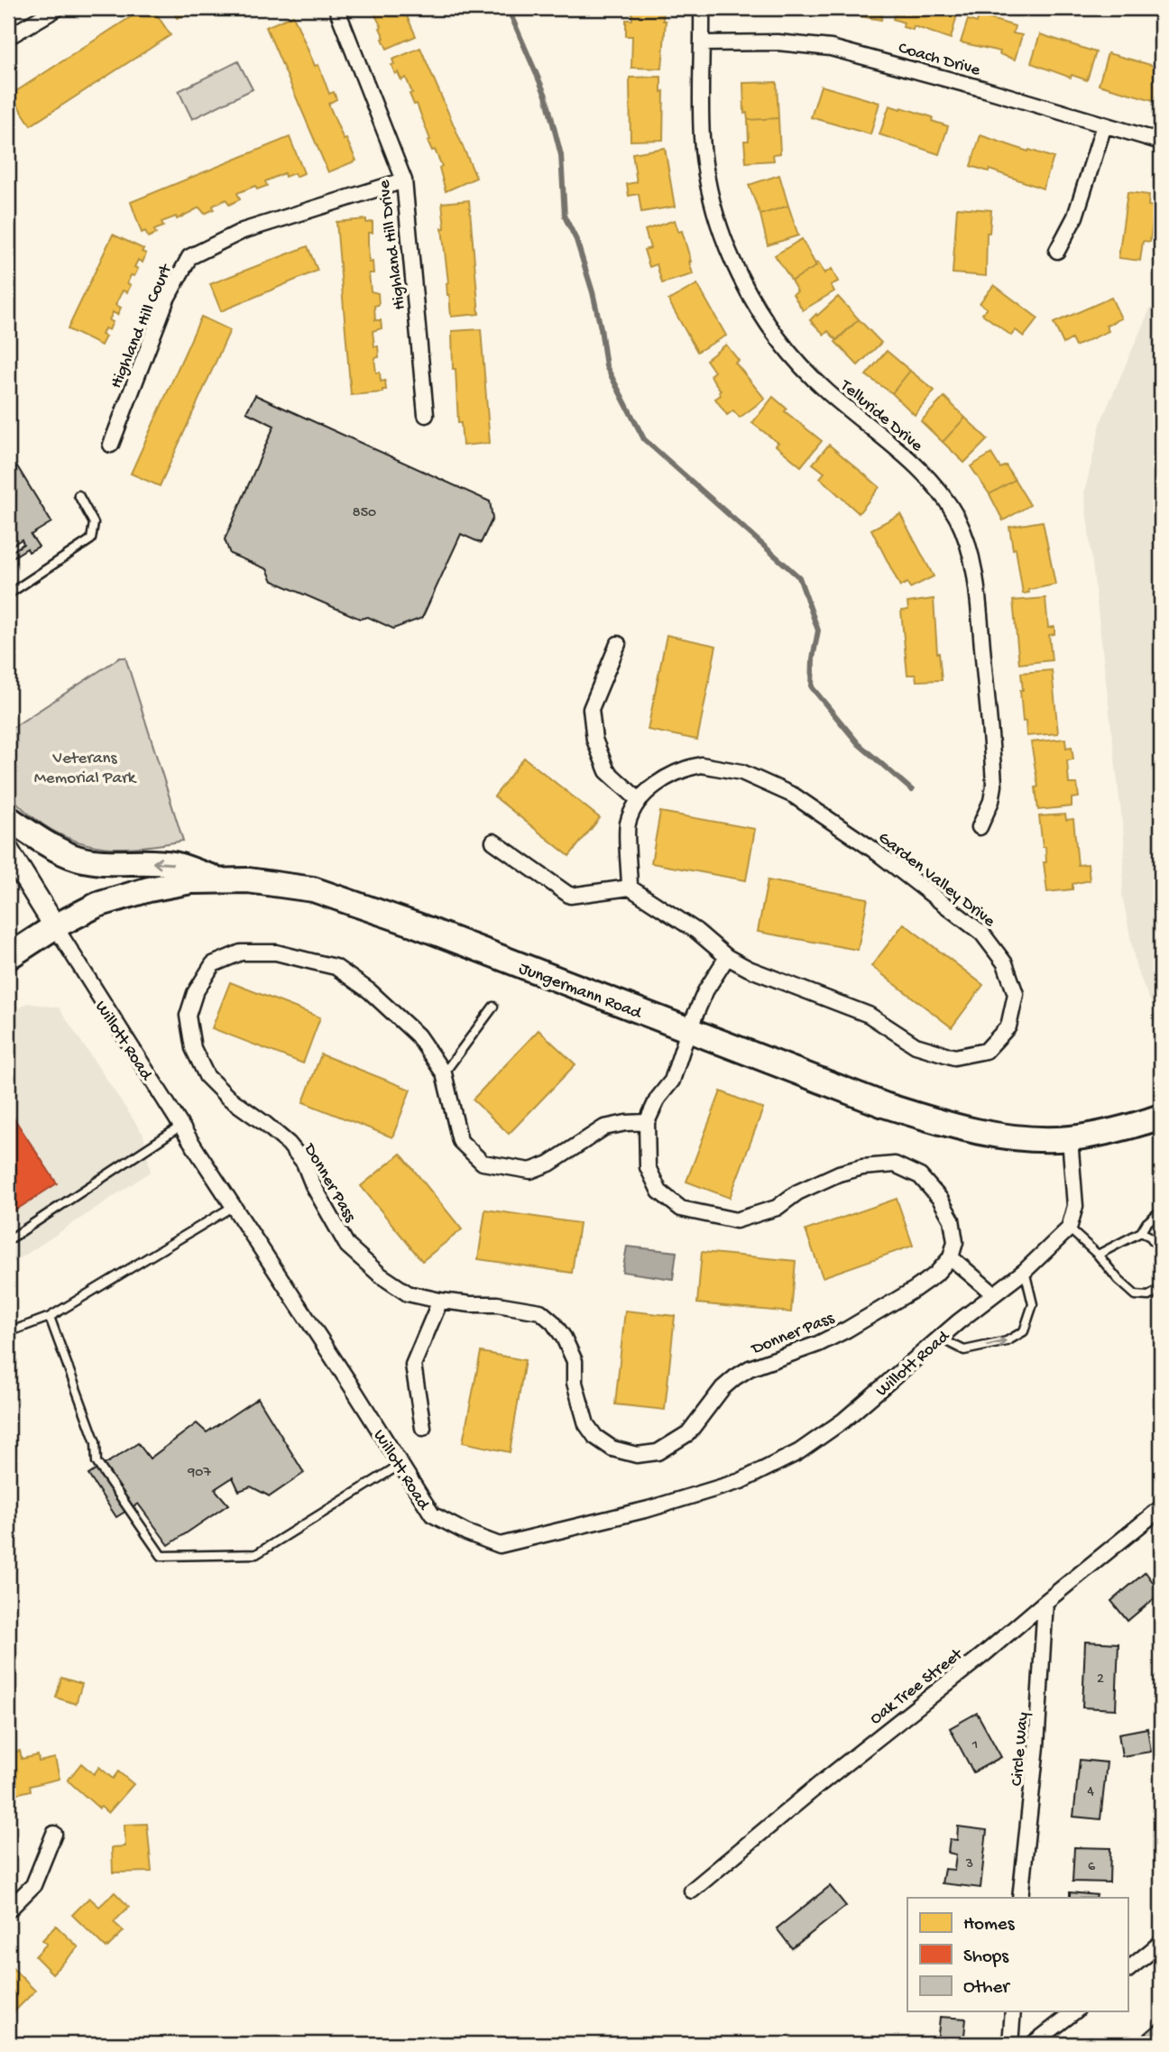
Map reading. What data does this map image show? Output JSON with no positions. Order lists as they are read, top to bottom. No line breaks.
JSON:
{"streets":{"main road":["Jungermann Road","Willott Road"],"street":["Coach Drive","Highland Hill Drive","Highland Hill Court","Telluride Drive","Garden Valley Drive","Donner Pass","Oak Tree Street","Circle Way"]},"crossings":[["Coach Drive","Telluride Drive"],["Highland Hill Drive","Highland Hill Court"],["Jungermann Road","Willott Road"],["Oak Tree Street","Circle Way"]],"parks":["Veterans Memorial Park"],"house_numbers":["850","907","2","1","4","3","6"],"legend":["Homes","Shops","Other"]}
